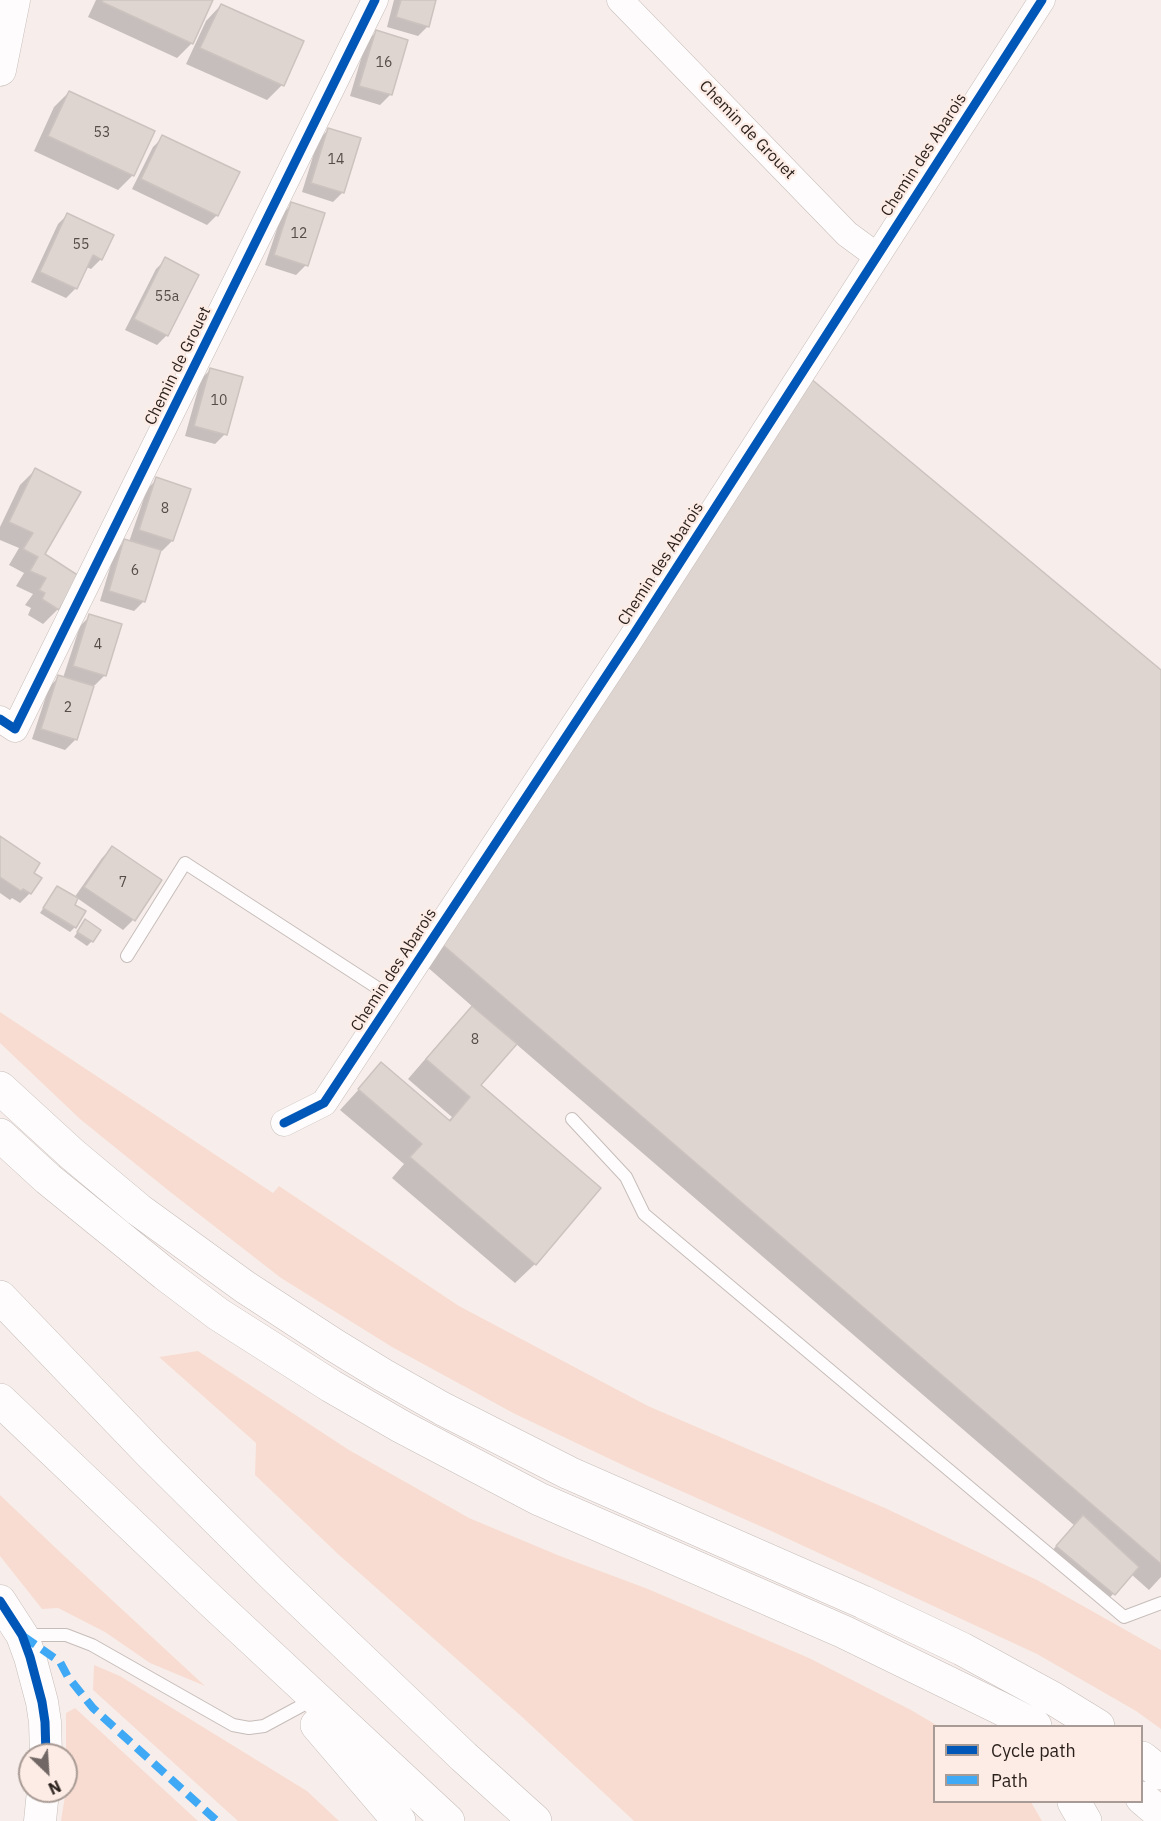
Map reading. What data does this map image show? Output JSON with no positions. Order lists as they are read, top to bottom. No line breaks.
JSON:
{"streets":{"street":["Chemin de Grouet","Chemin des Abarois"]},"crossings":[["Chemin de Grouet","Chemin des Abarois"]],"house_numbers":["16","53","14","12","55","55a","10","8","6","4","2","7","8"],"legend":["Cycle path","Path"],"north":"bottom right"}
